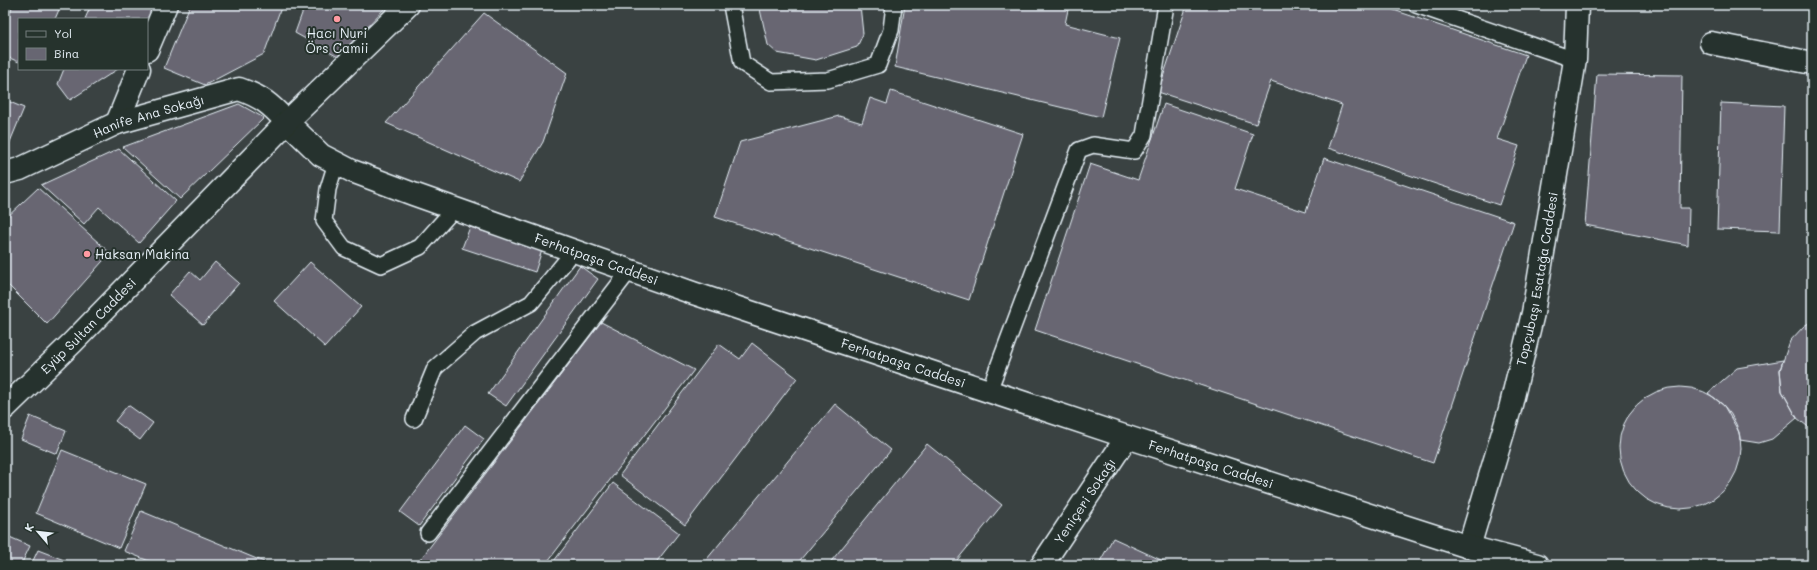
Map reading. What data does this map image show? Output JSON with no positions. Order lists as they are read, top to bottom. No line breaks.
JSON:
{"streets":{"main road":["Hanife Ana Sokağı","Ferhatpaşa Caddesi","Topçubaşı Esatağa Caddesi","Eyüp Sultan Caddesi","Yeniçeri Sokağı"]},"crossings":[["Hanife Ana Sokağı","Ferhatpaşa Caddesi"],["Hanife Ana Sokağı","Eyüp Sultan Caddesi"],["Ferhatpaşa Caddesi","Topçubaşı Esatağa Caddesi"],["Ferhatpaşa Caddesi","Eyüp Sultan Caddesi"],["Ferhatpaşa Caddesi","Yeniçeri Sokağı"]],"places":["Hacı Nuri Örs Camii","Haksan Makina"],"legend":["Yol","Bina"],"north":"top left"}
